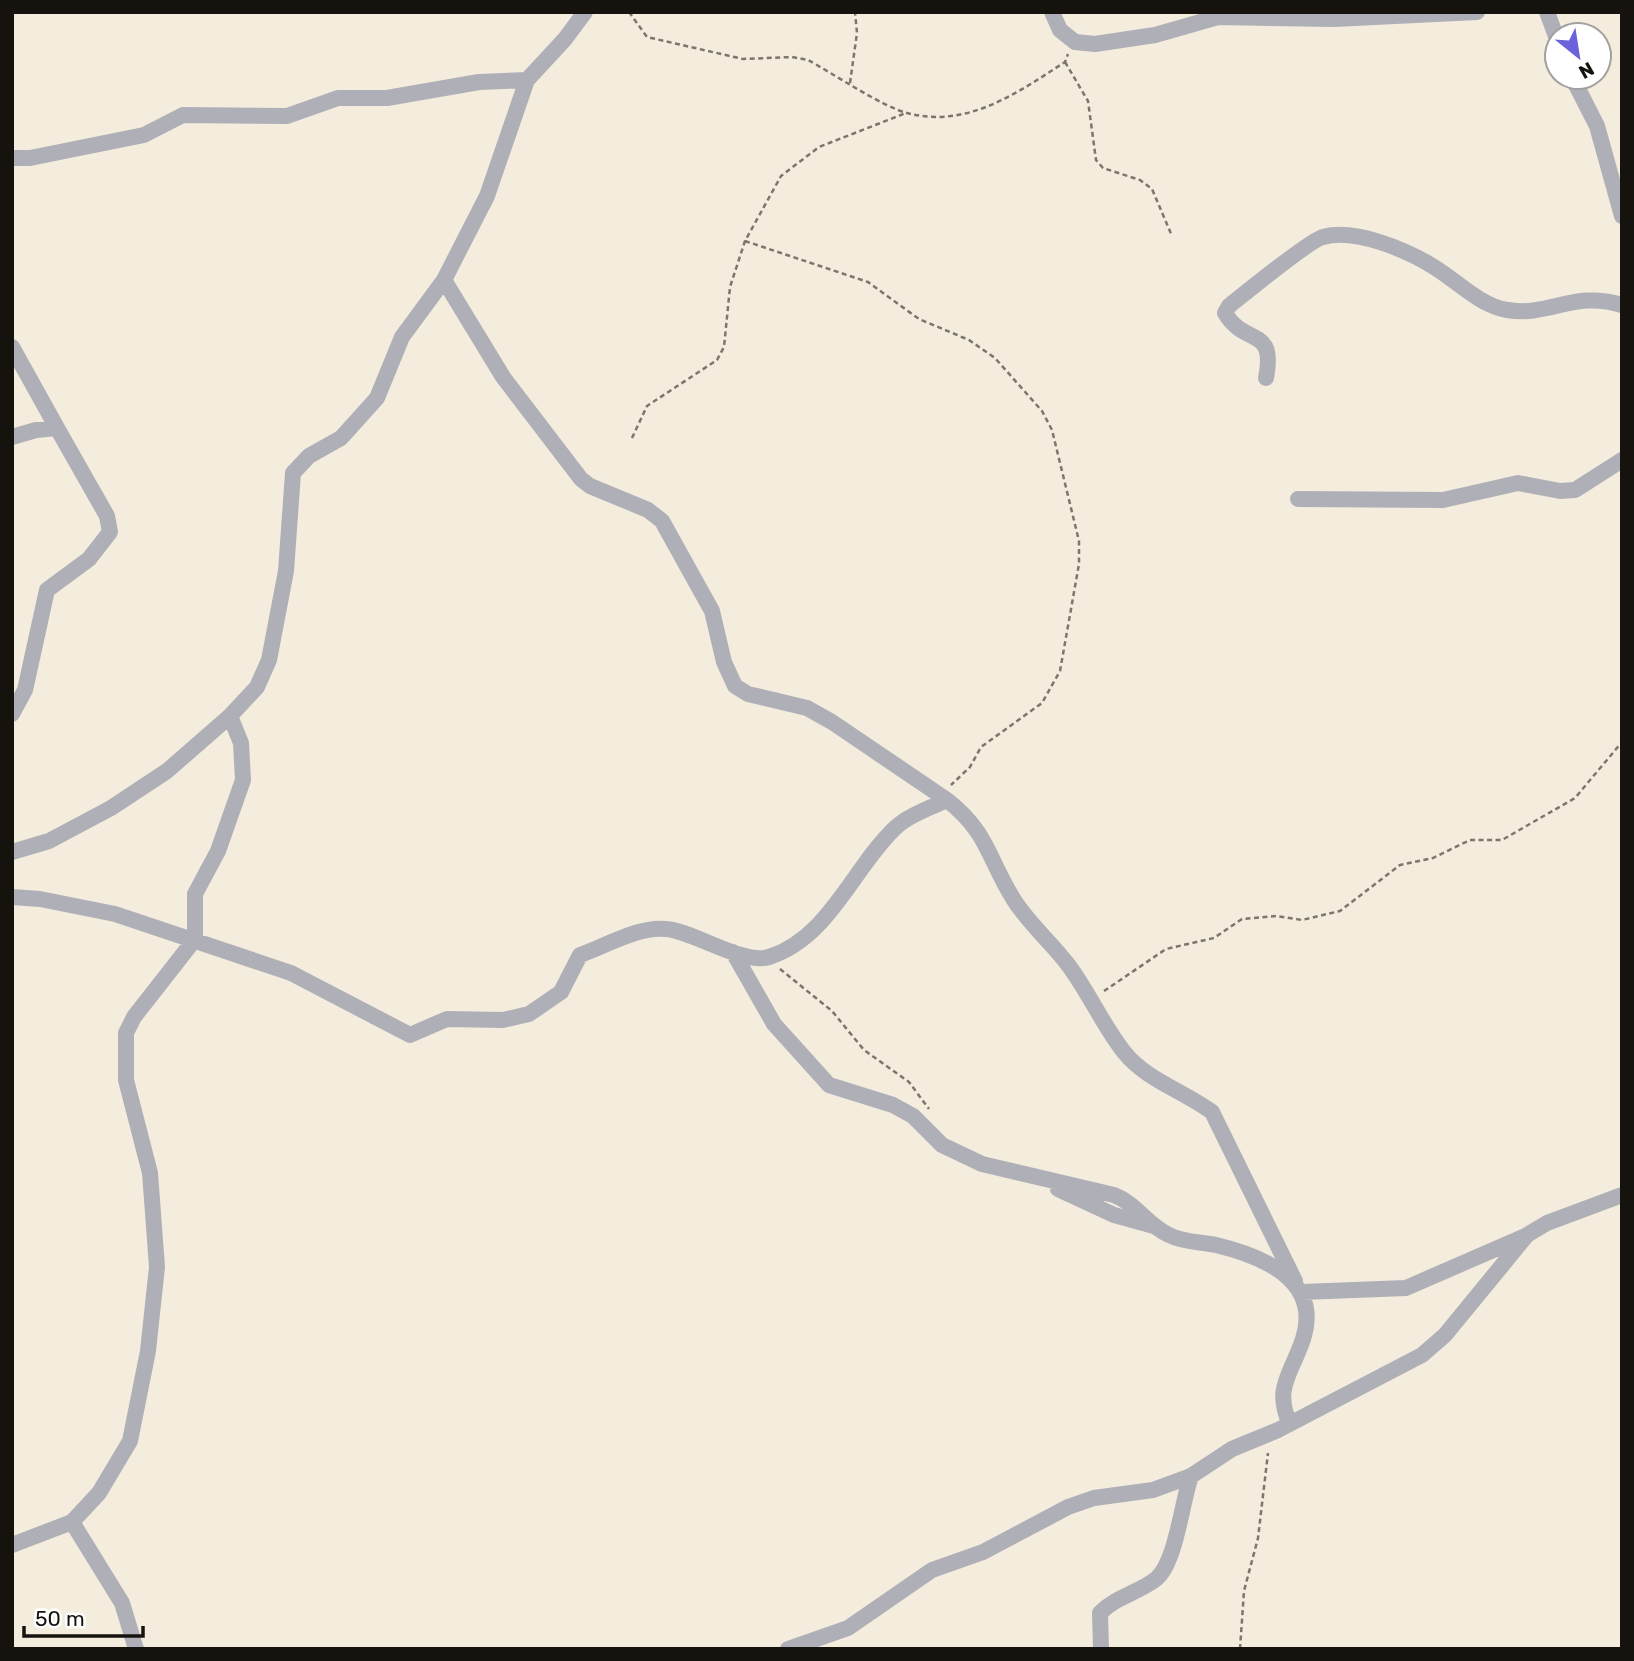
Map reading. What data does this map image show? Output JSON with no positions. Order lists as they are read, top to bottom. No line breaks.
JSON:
{"scale_bar":"50 m","north":"bottom right"}
